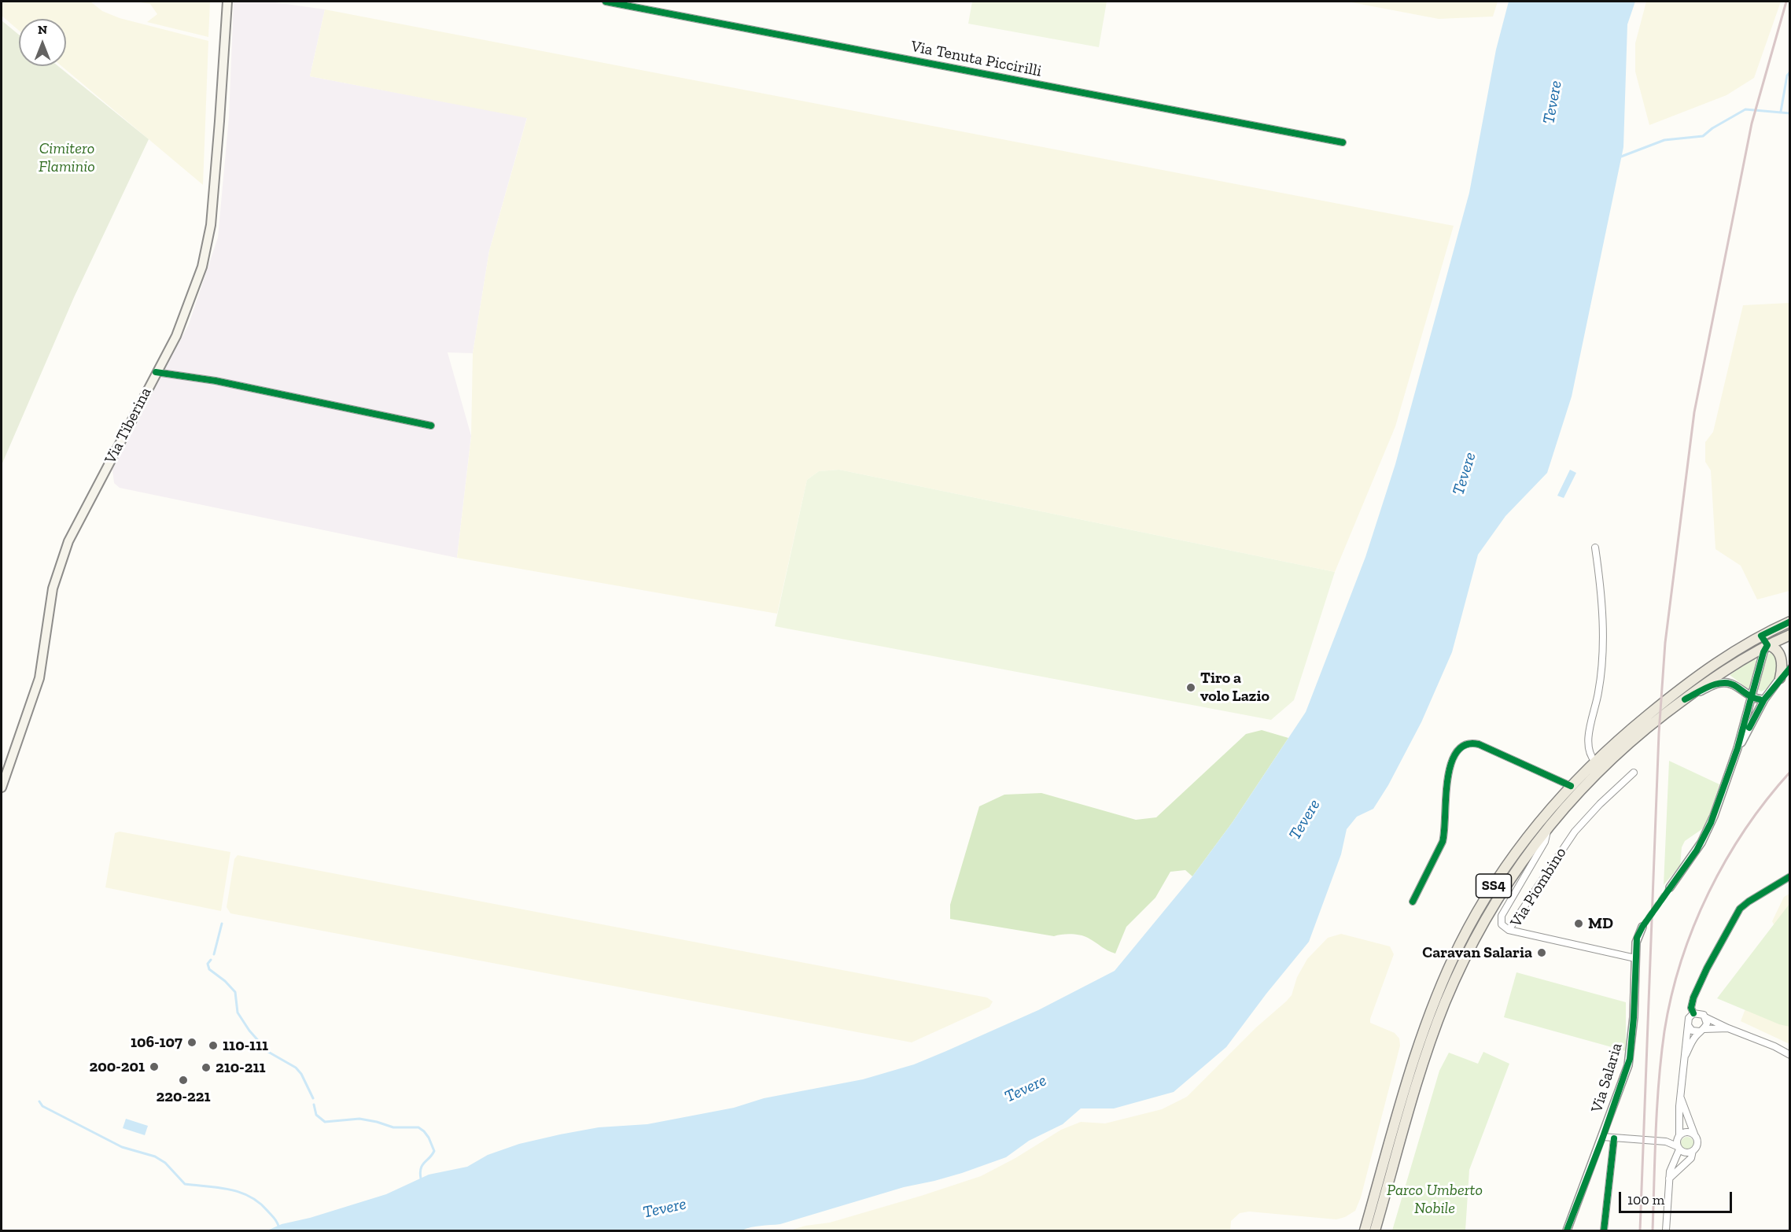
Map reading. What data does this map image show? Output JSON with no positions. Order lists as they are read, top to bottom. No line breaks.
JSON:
{"streets":{"main road":["Via Tiberina","SS4"],"street":["Via Tenuta Piccirilli","Via Piombino","Via Salaria"]},"crossings":[["Via Piombino","Via Salaria"]],"water":["Tevere"],"parks":["Cimitero Flaminio","Parco Umberto Nobile"],"places":["Tiro a volo Lazio","MD","Caravan Salaria","106-107","110-111","200-201","210-211","220-221"],"scale_bar":"100 m","north":"top"}
